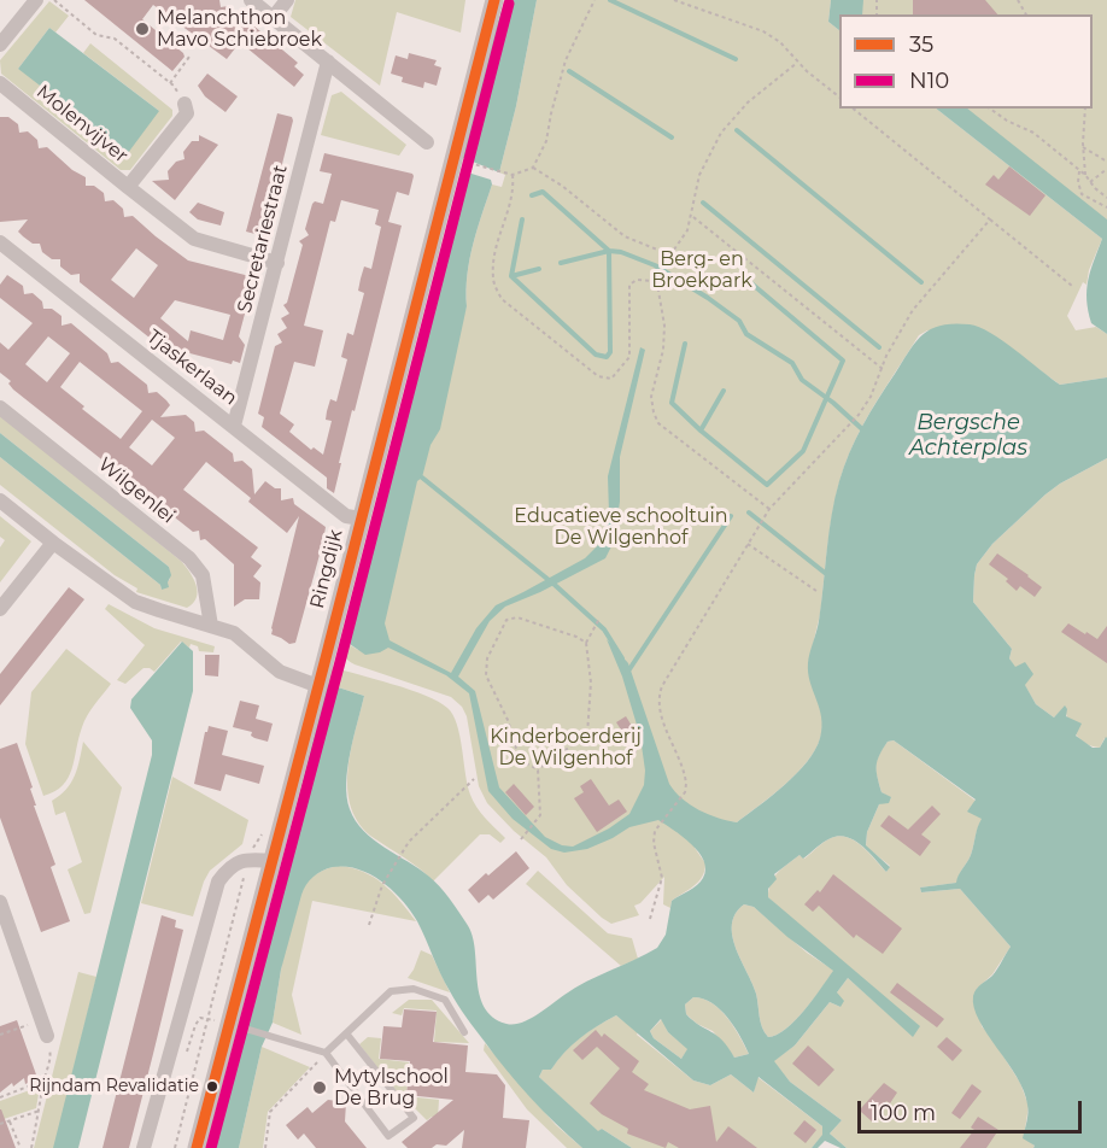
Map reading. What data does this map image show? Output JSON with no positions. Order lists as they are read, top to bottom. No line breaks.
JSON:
{"streets":{"street":["Molenvijver","Secretariestraat","Tjaskerlaan","Wilgenlei","Ringdijk"]},"crossings":[["Secretariestraat","Tjaskerlaan"],["Tjaskerlaan","Ringdijk"]],"water":["Bergsche Achterplas"],"parks":["Berg- en Broekpark","Educatieve schooltuin De Wilgenhof","Kinderboerderij De Wilgenhof"],"places":["Melanchthon Mavo Schiebroek","Rijndam Revalidatie","Mytylschool De Brug"],"lines":["transit line 35","transit line N10"],"legend":["35","N10"],"scale_bar":"100 m"}
